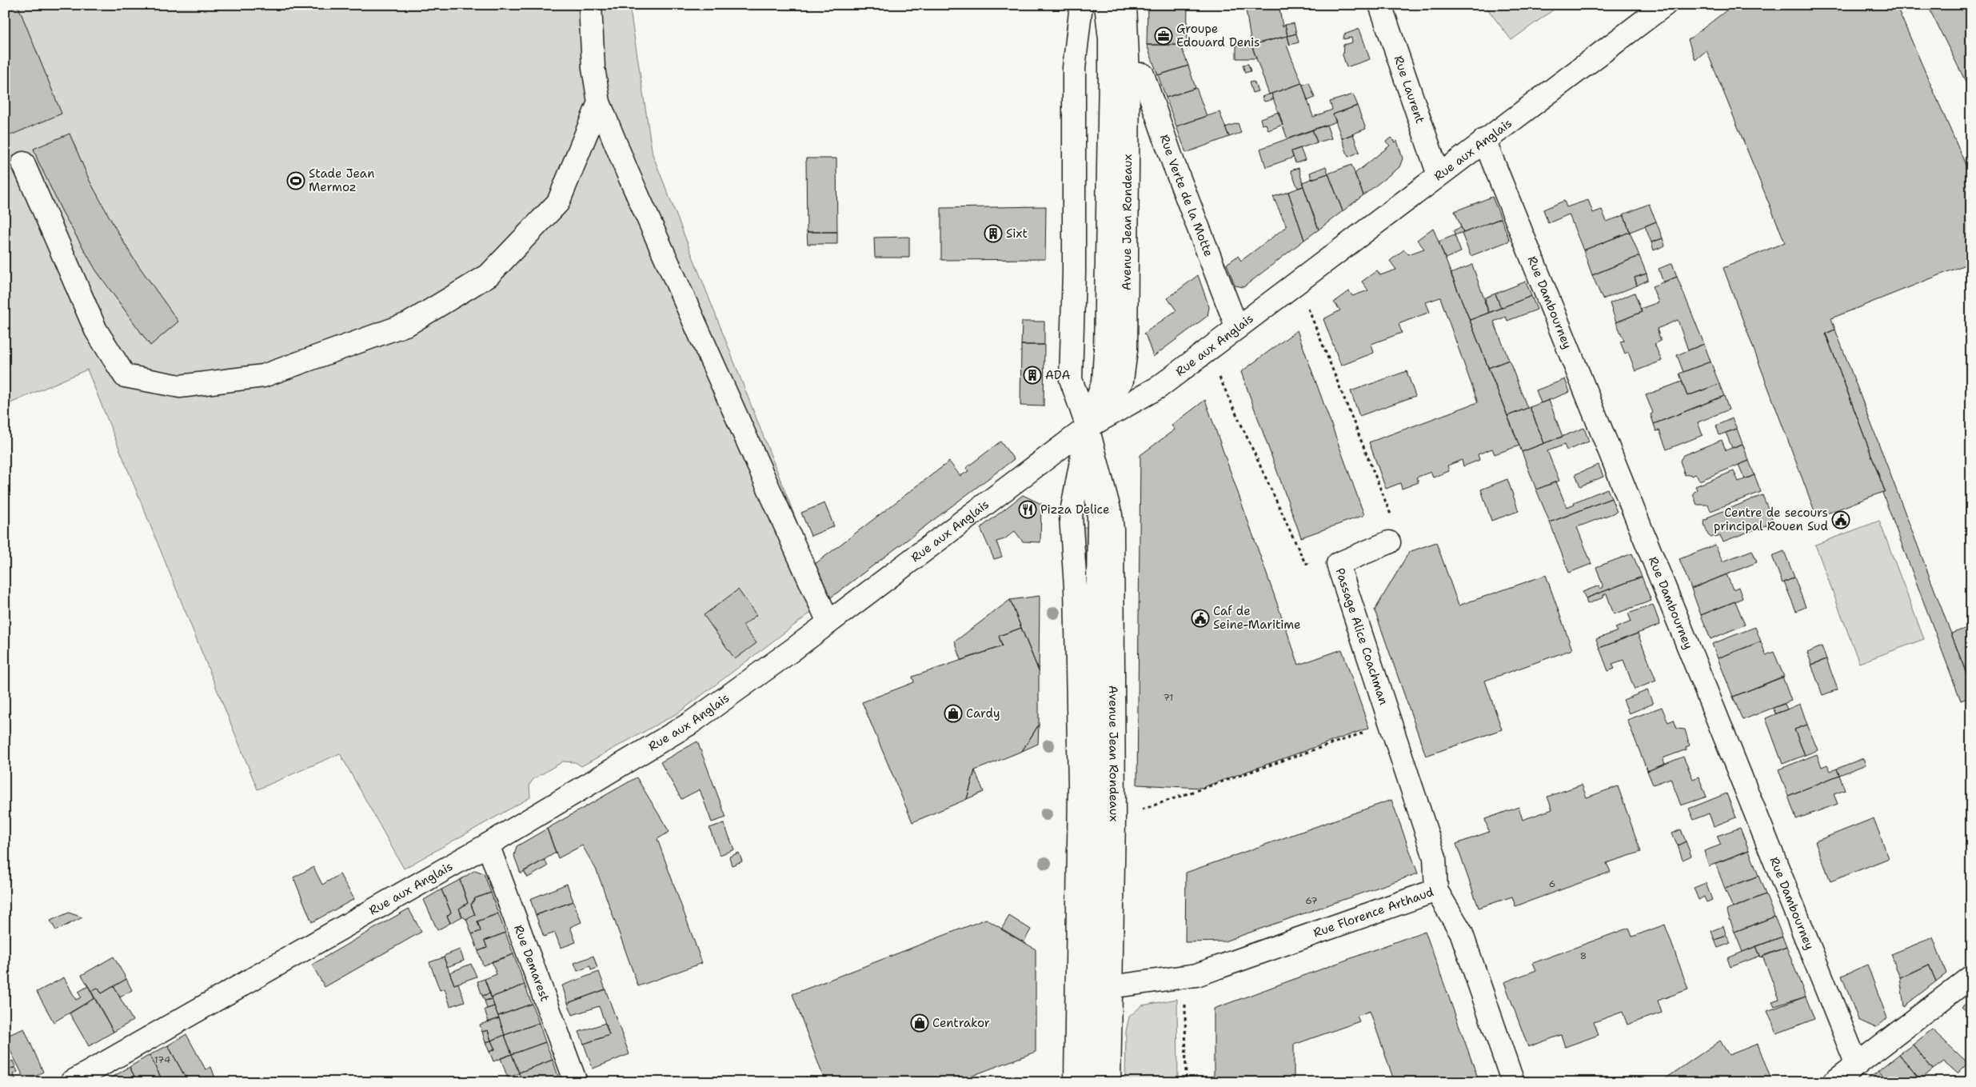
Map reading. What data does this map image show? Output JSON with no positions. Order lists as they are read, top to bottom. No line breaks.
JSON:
{"streets":{"street":["Rue Laurent","Rue aux Anglais","Rue Verte de la Motte","Avenue Jean Rondeaux","Rue Dambourney","Passage Alice Coachman","Rue Florence Arthaud","Rue Demarest"]},"crossings":[["Rue Laurent","Rue aux Anglais"],["Rue aux Anglais","Rue Verte de la Motte"],["Rue aux Anglais","Avenue Jean Rondeaux"],["Rue aux Anglais","Rue Dambourney"],["Rue aux Anglais","Rue Demarest"],["Rue Verte de la Motte","Avenue Jean Rondeaux"],["Avenue Jean Rondeaux","Rue Florence Arthaud"],["Passage Alice Coachman","Rue Florence Arthaud"]],"places":{"office":["Groupe Edouard Denis"],"sports":["Stade Jean Mermoz"],"building":["Sixt","ADA"],"restaurant":["Pizza Delice"],"public building":["Centre de secours principal Rouen Sud","Caf de Seine-Maritime"],"shop":["Cardy","Centrakor"]},"house_numbers":["71","6","67","8","174"]}
